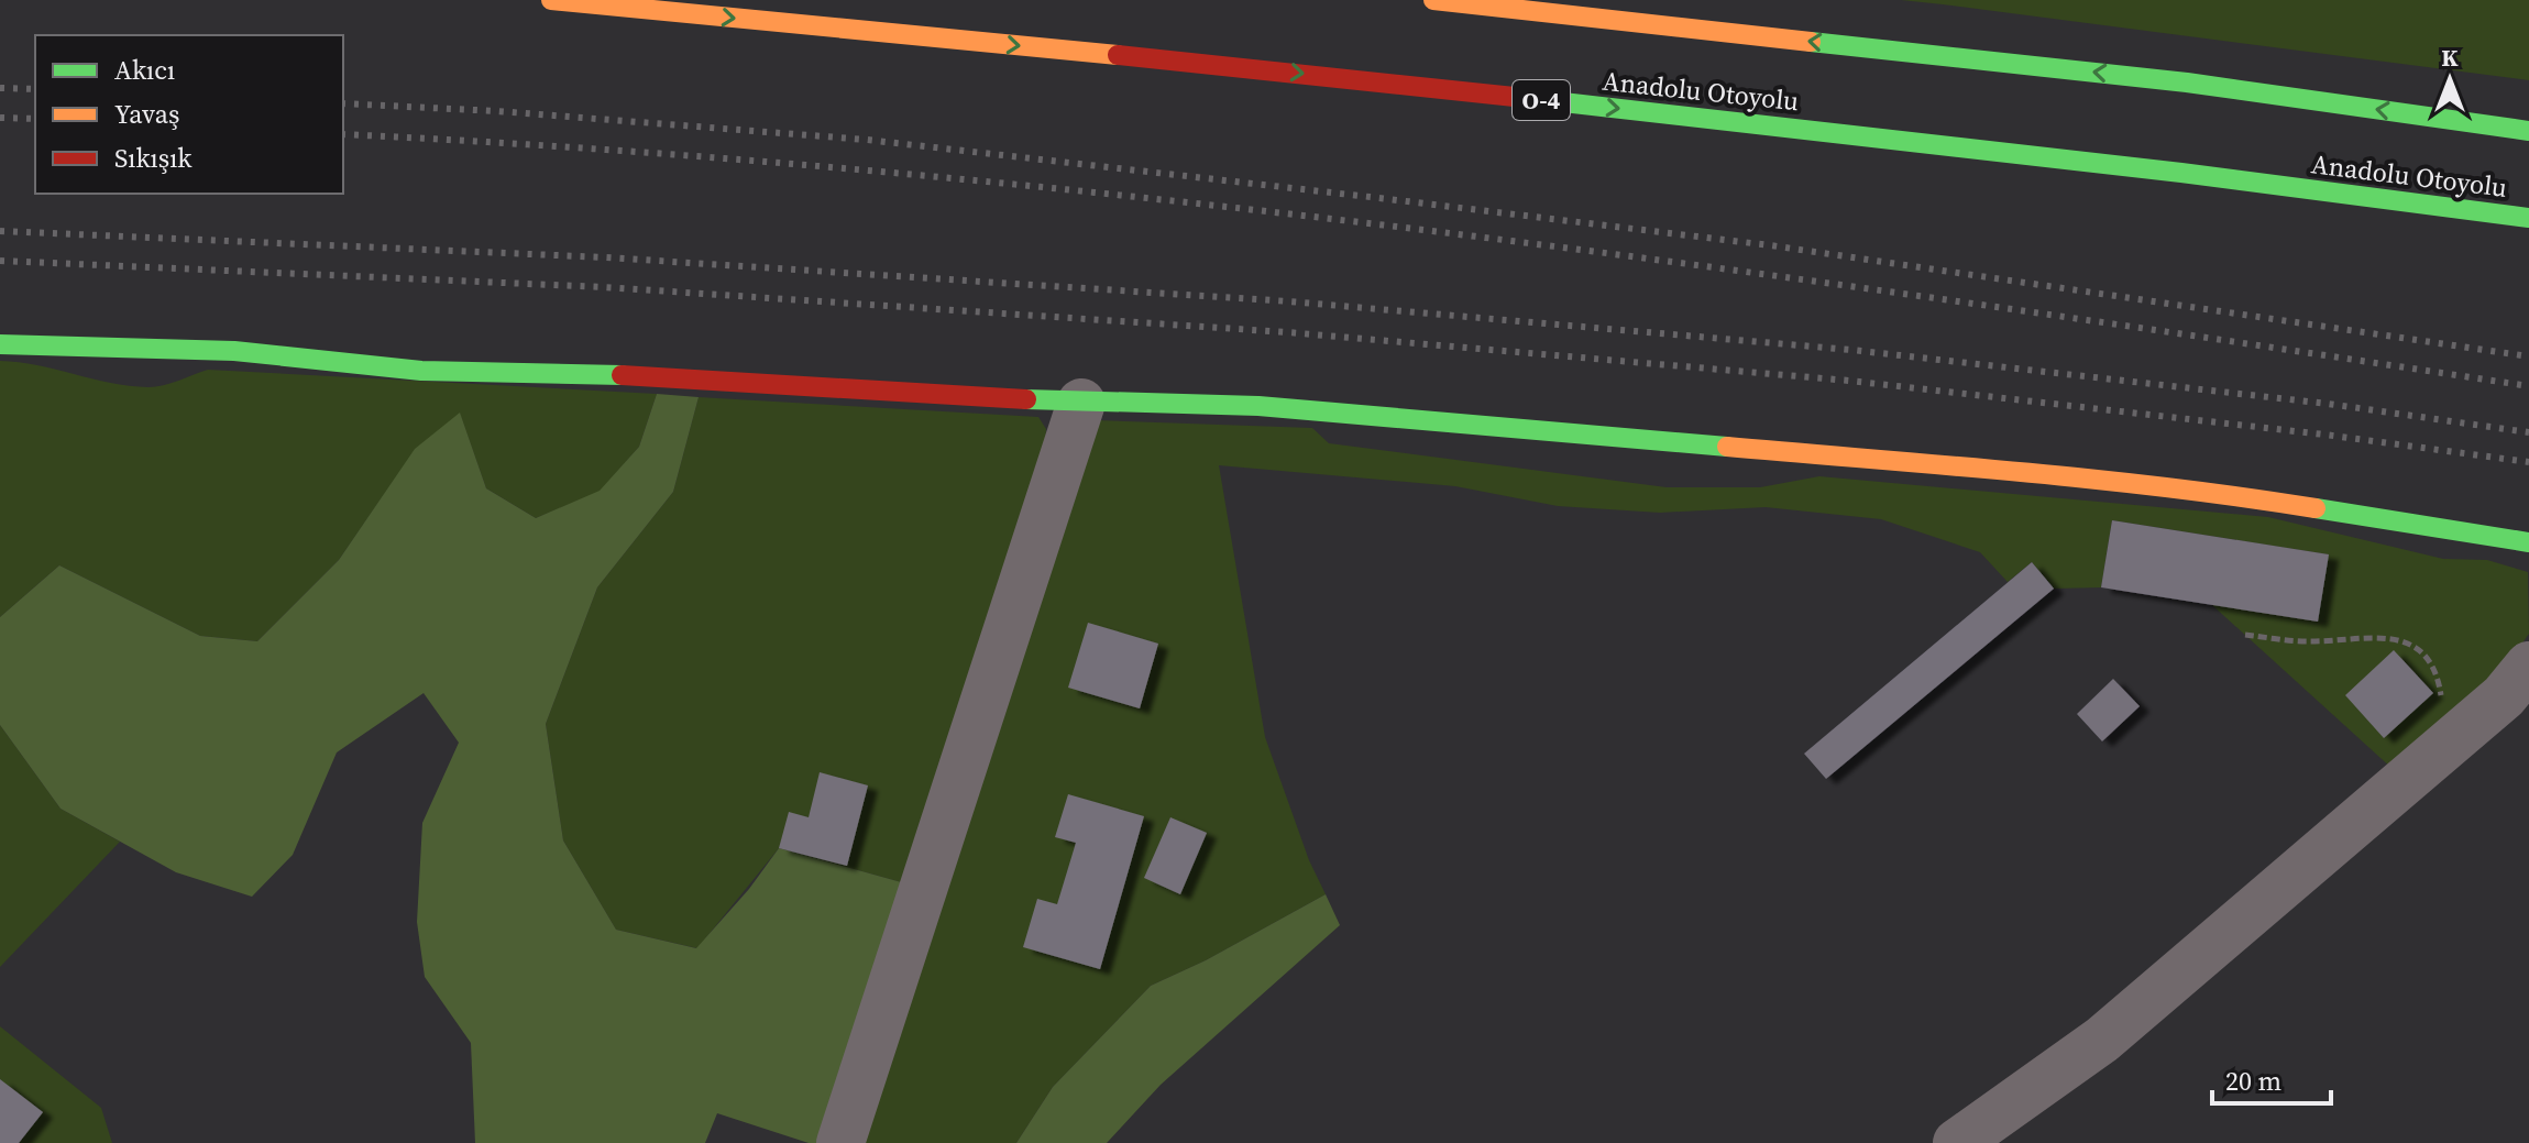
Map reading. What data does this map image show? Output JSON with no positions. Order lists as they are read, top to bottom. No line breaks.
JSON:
{"streets":{"main road":["Anadolu Otoyolu","O-4"]},"legend":["Akıcı","Yavaş","Sıkışık"],"scale_bar":"20 m","north":"top"}
